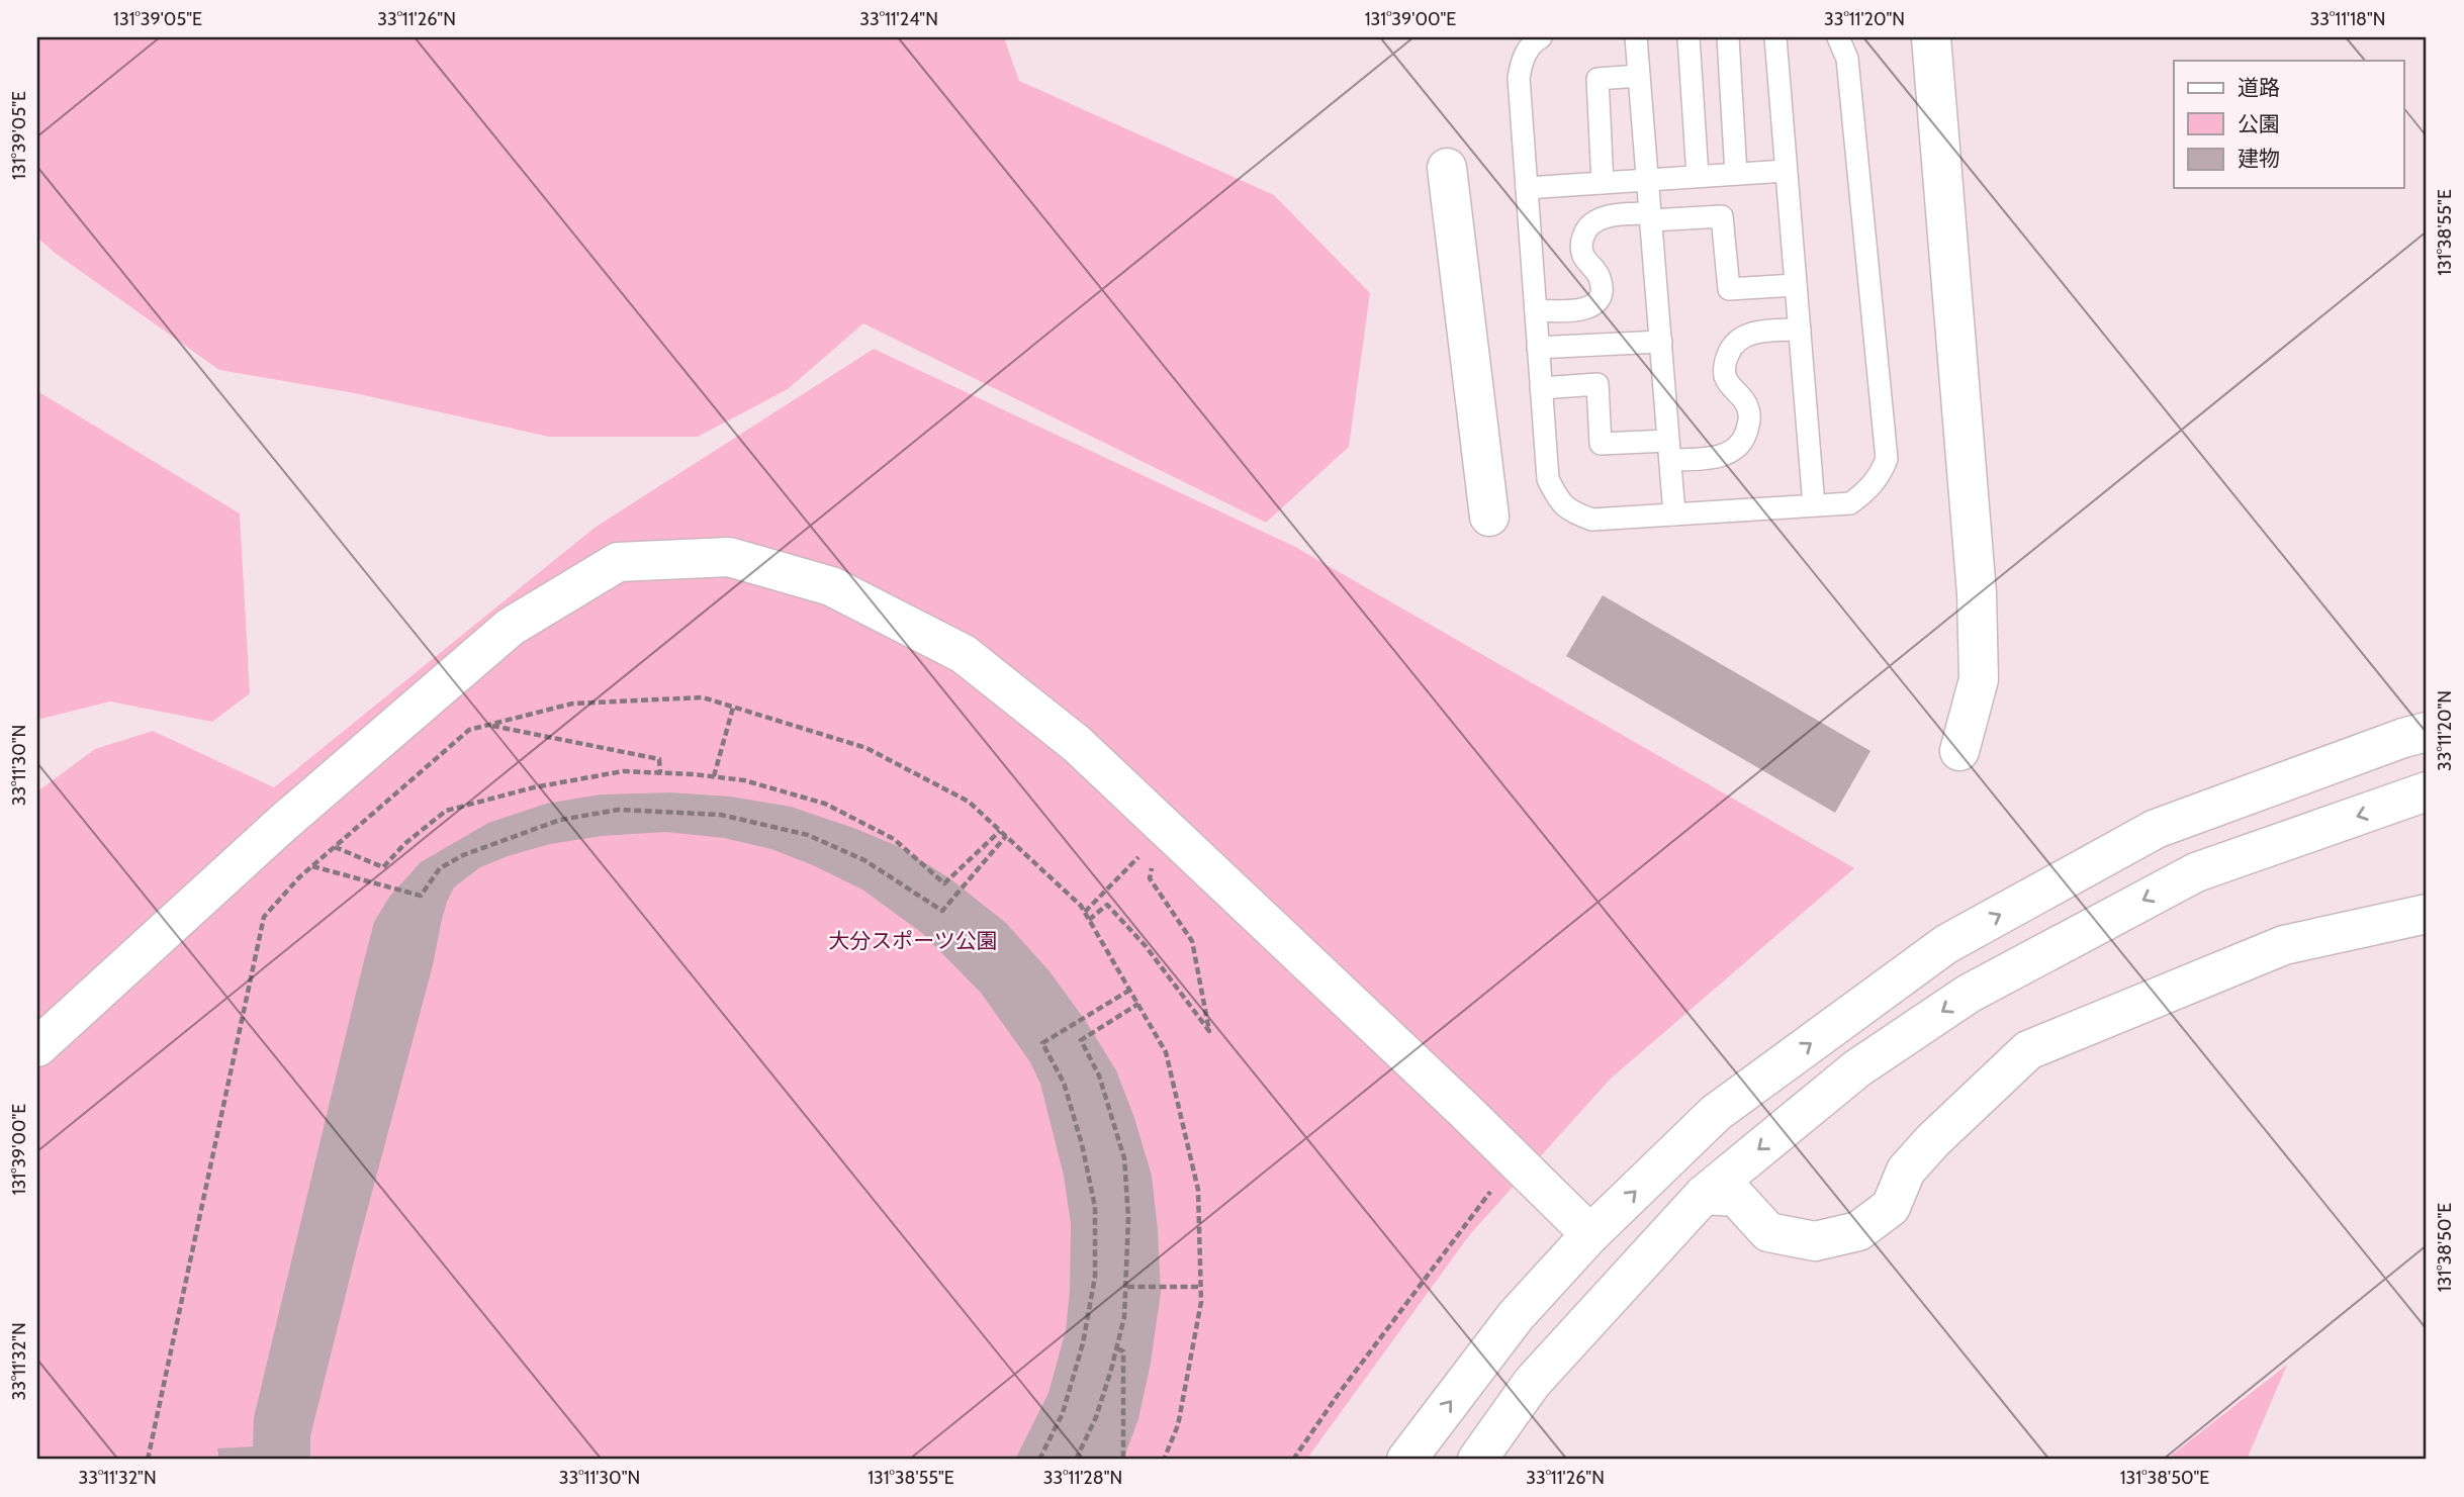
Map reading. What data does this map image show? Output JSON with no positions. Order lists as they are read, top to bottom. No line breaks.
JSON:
{"parks":["大分スポーツ公園"],"legend":["道路","公園","建物"],"coordinates":["131°39'05\"E","33°11'26\"N","33°11'24\"N","131°39'00\"E","33°11'20\"N","33°11'18\"N","131°38'55\"E","33°11'30\"N","131°38'50\"E","33°11'32\"N","33°11'28\"N"]}
